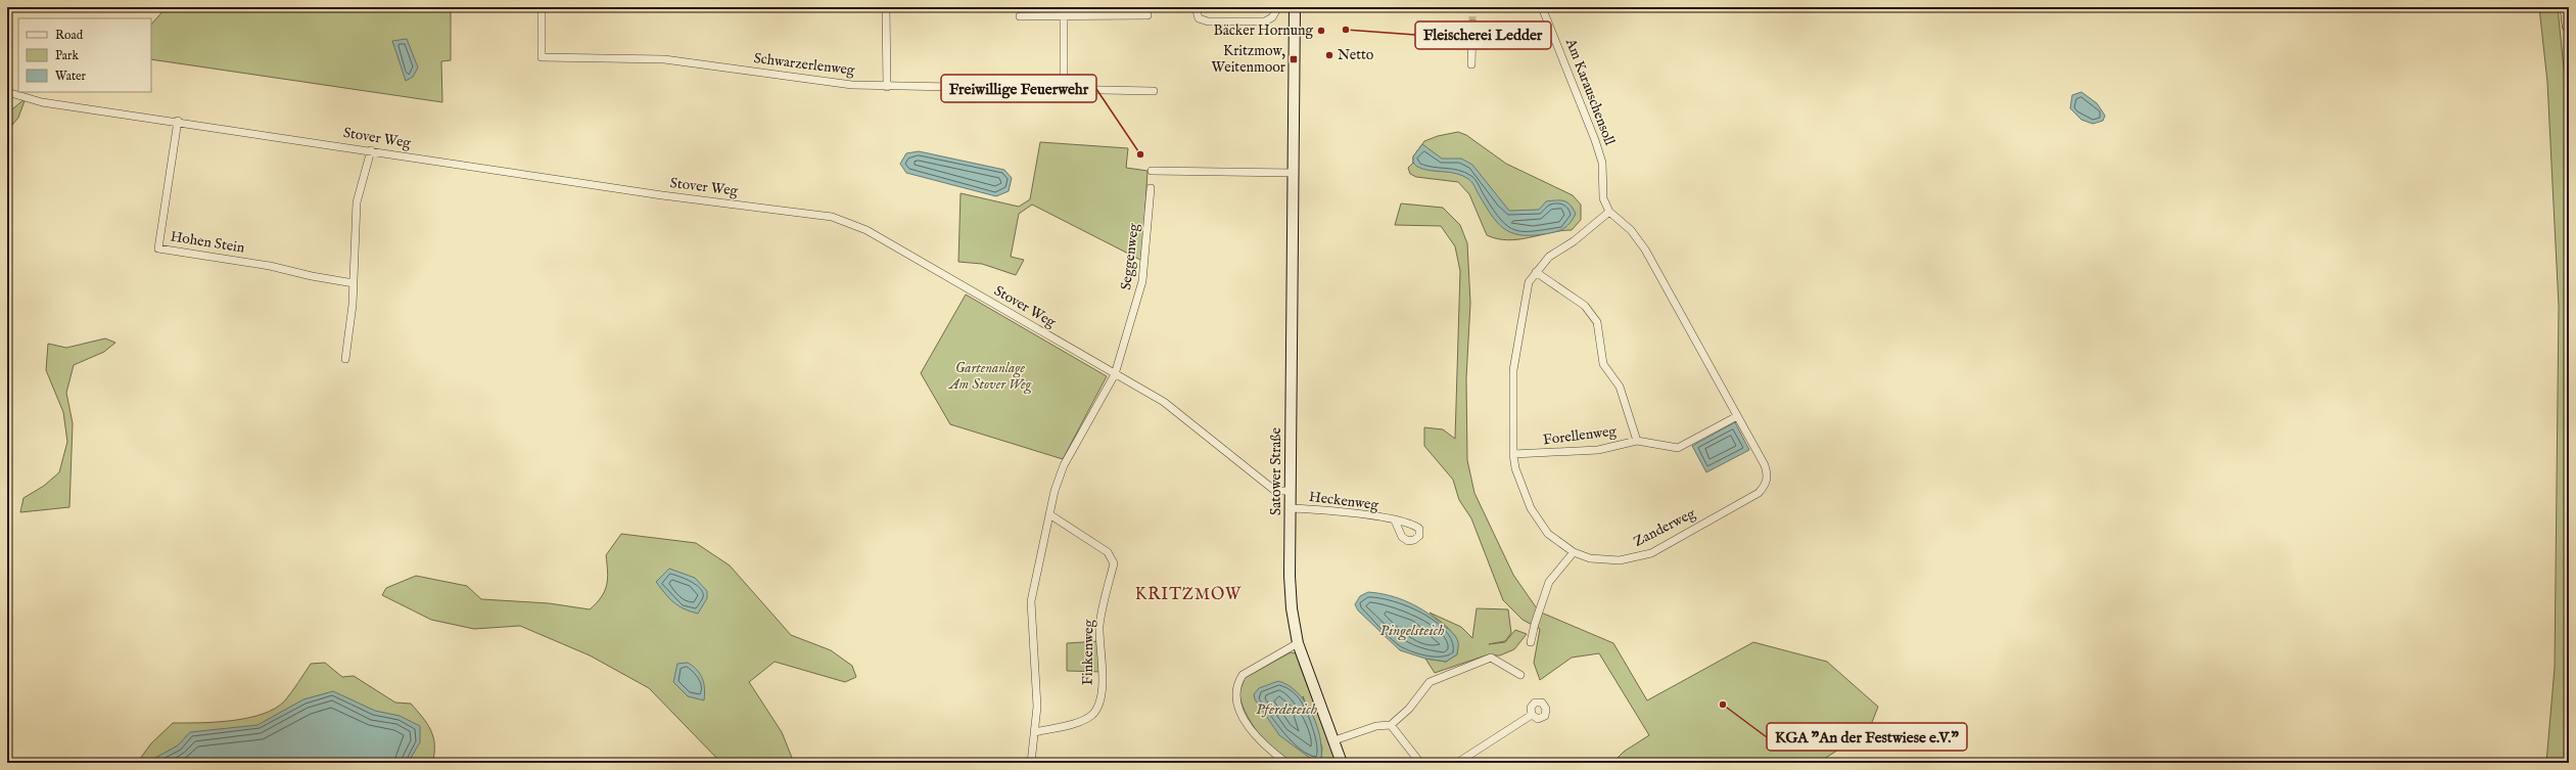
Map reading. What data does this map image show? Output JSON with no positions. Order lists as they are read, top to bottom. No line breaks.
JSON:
{"streets":{"main road":["Satower Straße"],"street":["Schwarzerlenweg","Am Karauschensoll","Stover Weg","Hohen Stein","Seggenweg","Forellenweg","Heckenweg","Zanderweg","Finkenweg"]},"crossings":[["Am Karauschensoll","Zanderweg"],["Stover Weg","Hohen Stein"],["Stover Weg","Seggenweg"],["Stover Weg","Satower Straße"],["Forellenweg","Zanderweg"],["Satower Straße","Heckenweg"]],"districts":["KRITZMOW"],"water":["Pingelsteich","Pferdeteich"],"parks":["Gartenanlage Am Stover Weg"],"places":{"other":["Fleischerei Ledder","Bäcker Hornung","Netto","Freiwillige Feuerwehr","KGA \"An der Festwiese e.V.\""],"transit":["Kritzmow, Weitenmoor"]},"legend":["Road","Park","Water"]}
